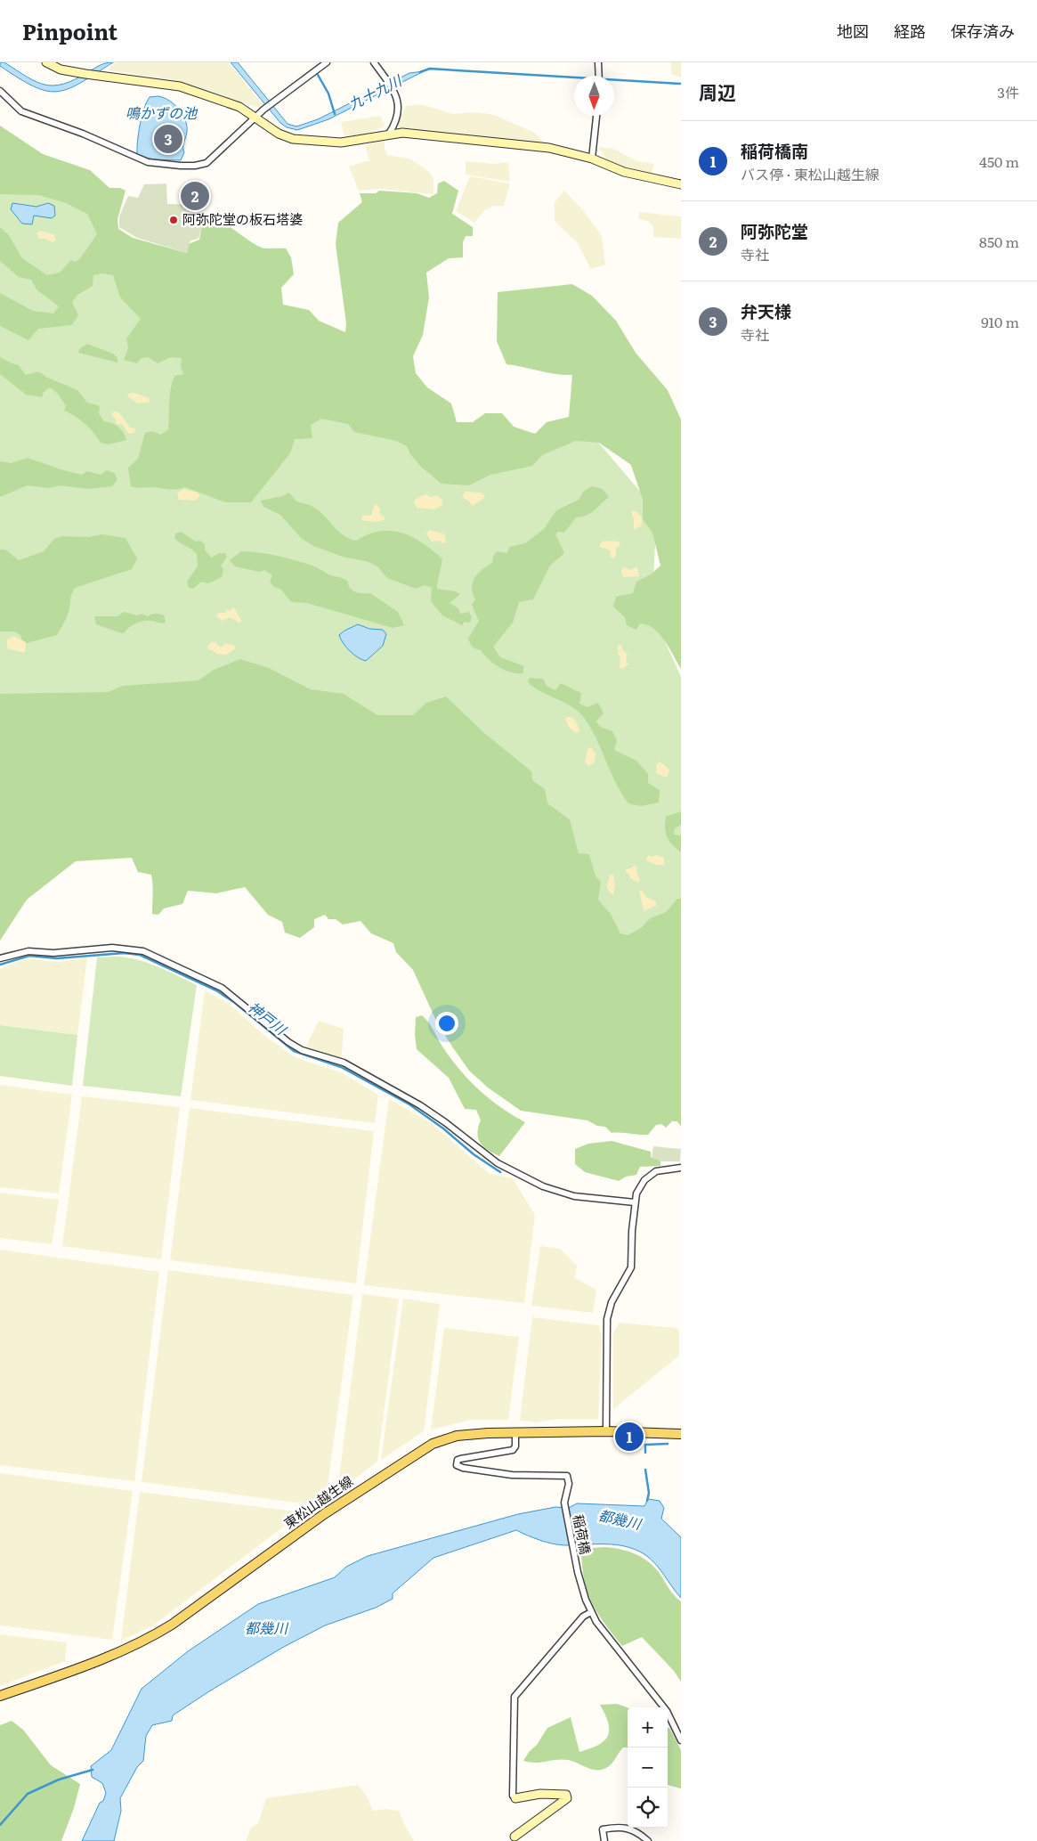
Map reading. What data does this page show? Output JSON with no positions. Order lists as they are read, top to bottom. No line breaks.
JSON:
{"streets":{"main road":["東松山越生線"],"street":["稲荷橋"]},"crossings":[["東松山越生線","稲荷橋"]],"water":["九十九川","鳴かずの池","神戸川","都幾川"],"places":["阿弥陀堂の板石塔婆"],"north":"bottom","page":{"header":"Pinpoint","nav":["地図","経路","保存済み"],"heading":["周辺","3件"],"list":[{"mark":"1","name":"稲荷橋南","note":"バス停 · 東松山越生線","value":"450 m"},{"mark":"2","name":"阿弥陀堂","note":"寺社","value":"850 m"},{"mark":"3","name":"弁天様","note":"寺社","value":"910 m"}],"pins":["3","2","1"],"map_buttons":["+","−"]}}
